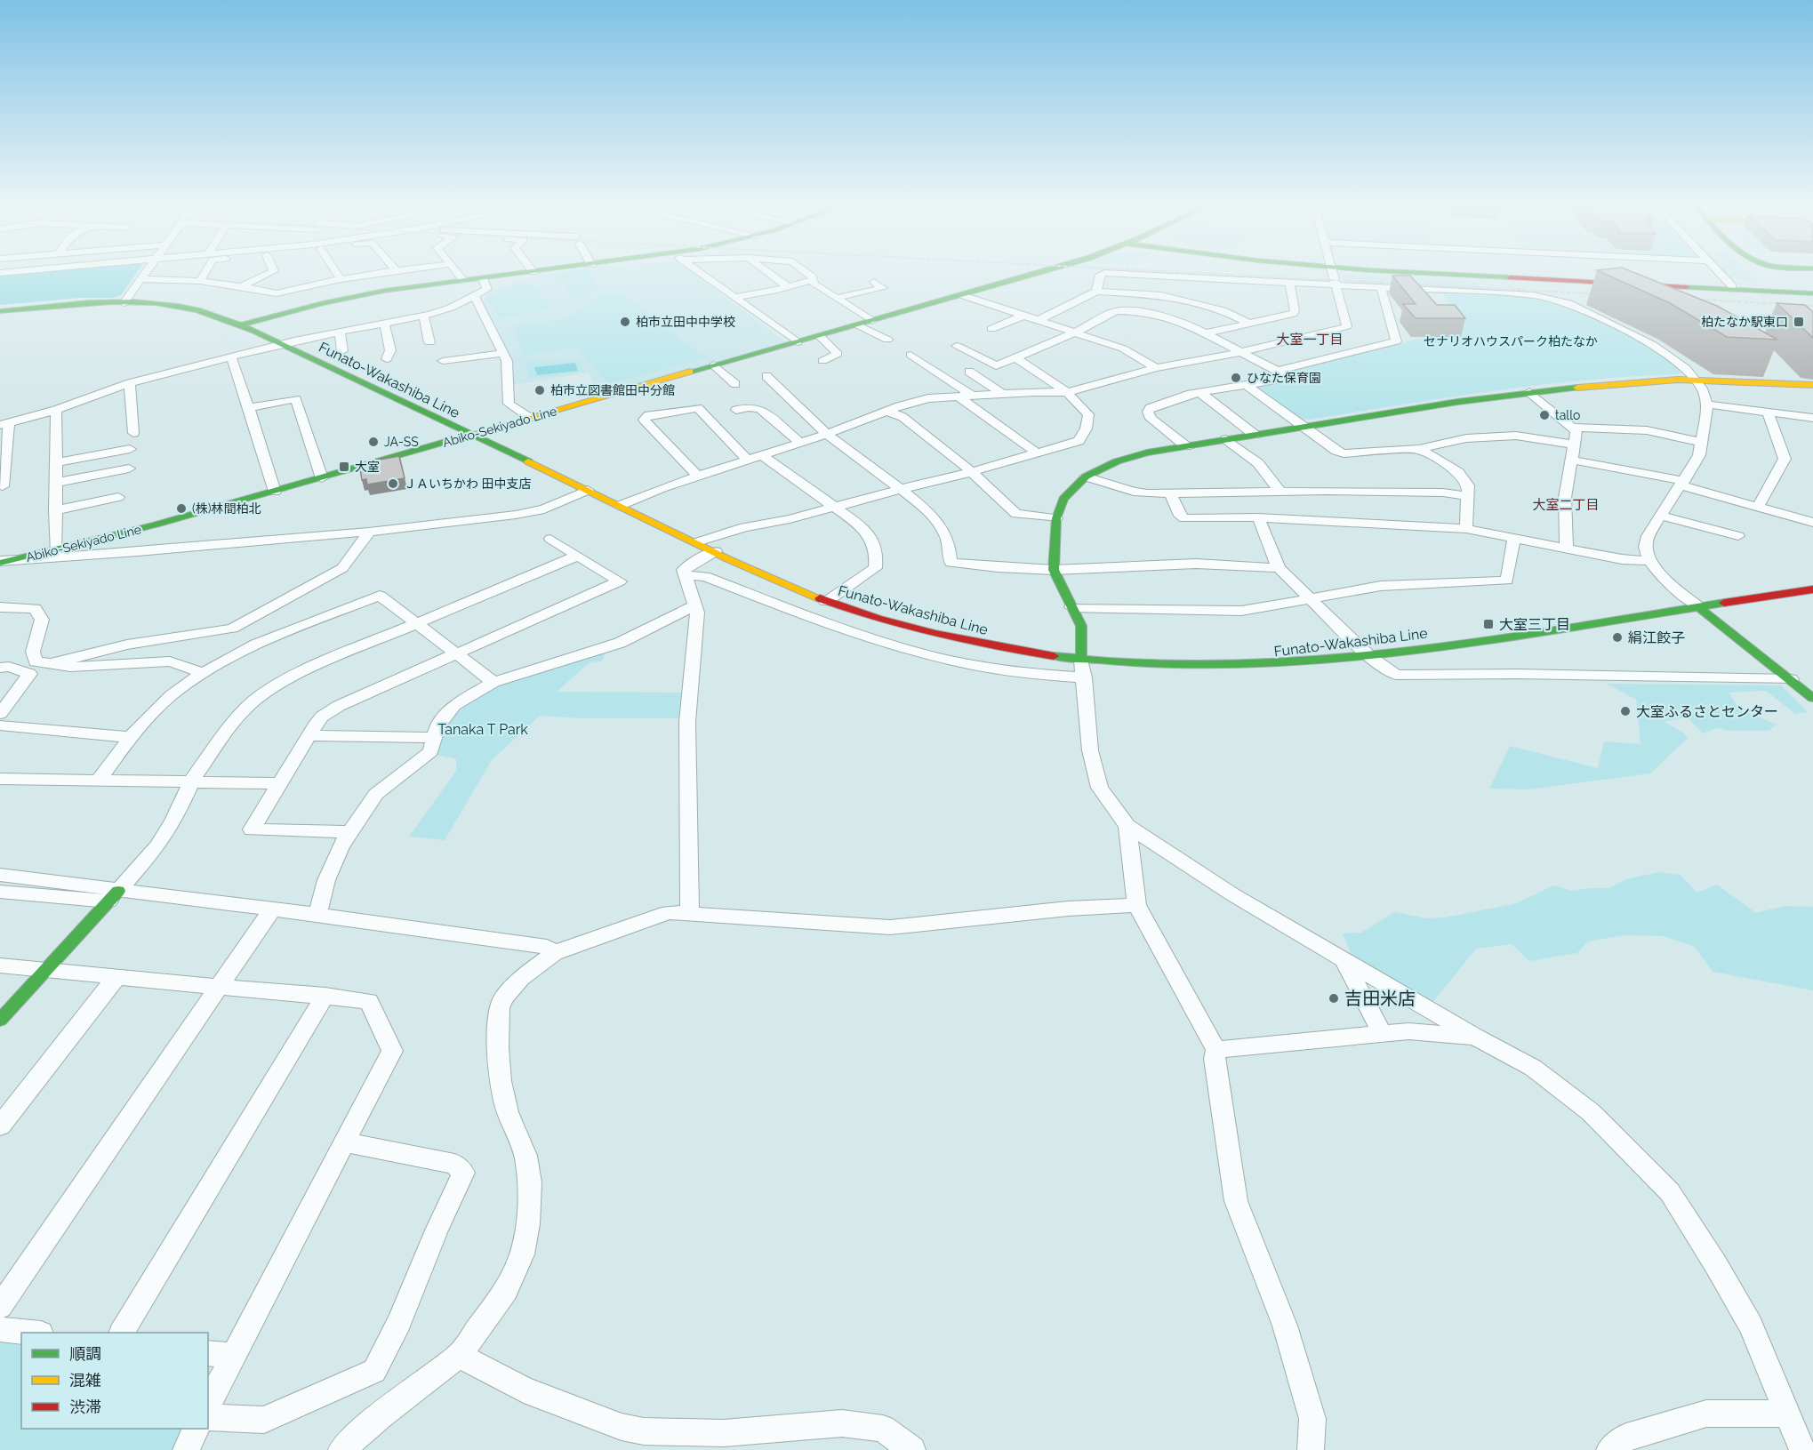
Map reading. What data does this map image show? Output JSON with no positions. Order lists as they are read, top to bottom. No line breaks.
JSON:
{"streets":{"street":["Funato-Wakashiba Line","Abiko-Sekiyado Line"]},"crossings":[["Funato-Wakashiba Line","Abiko-Sekiyado Line"]],"districts":["大室一丁目","大室二丁目"],"parks":["セナリオハウスパーク柏たなか","Tanaka T Park"],"places":{"other":["柏市立田中中学校","ひなた保育園","柏市立図書館田中分館","tallo","JA-SS","ＪＡいちかわ 田中支店","(株)林間柏北","絹江餃子","大室ふるさとセンター","吉田米店"],"transit":["柏たなか駅東口","大室","大室三丁目"]},"legend":["順調","混雑","渋滞"]}
